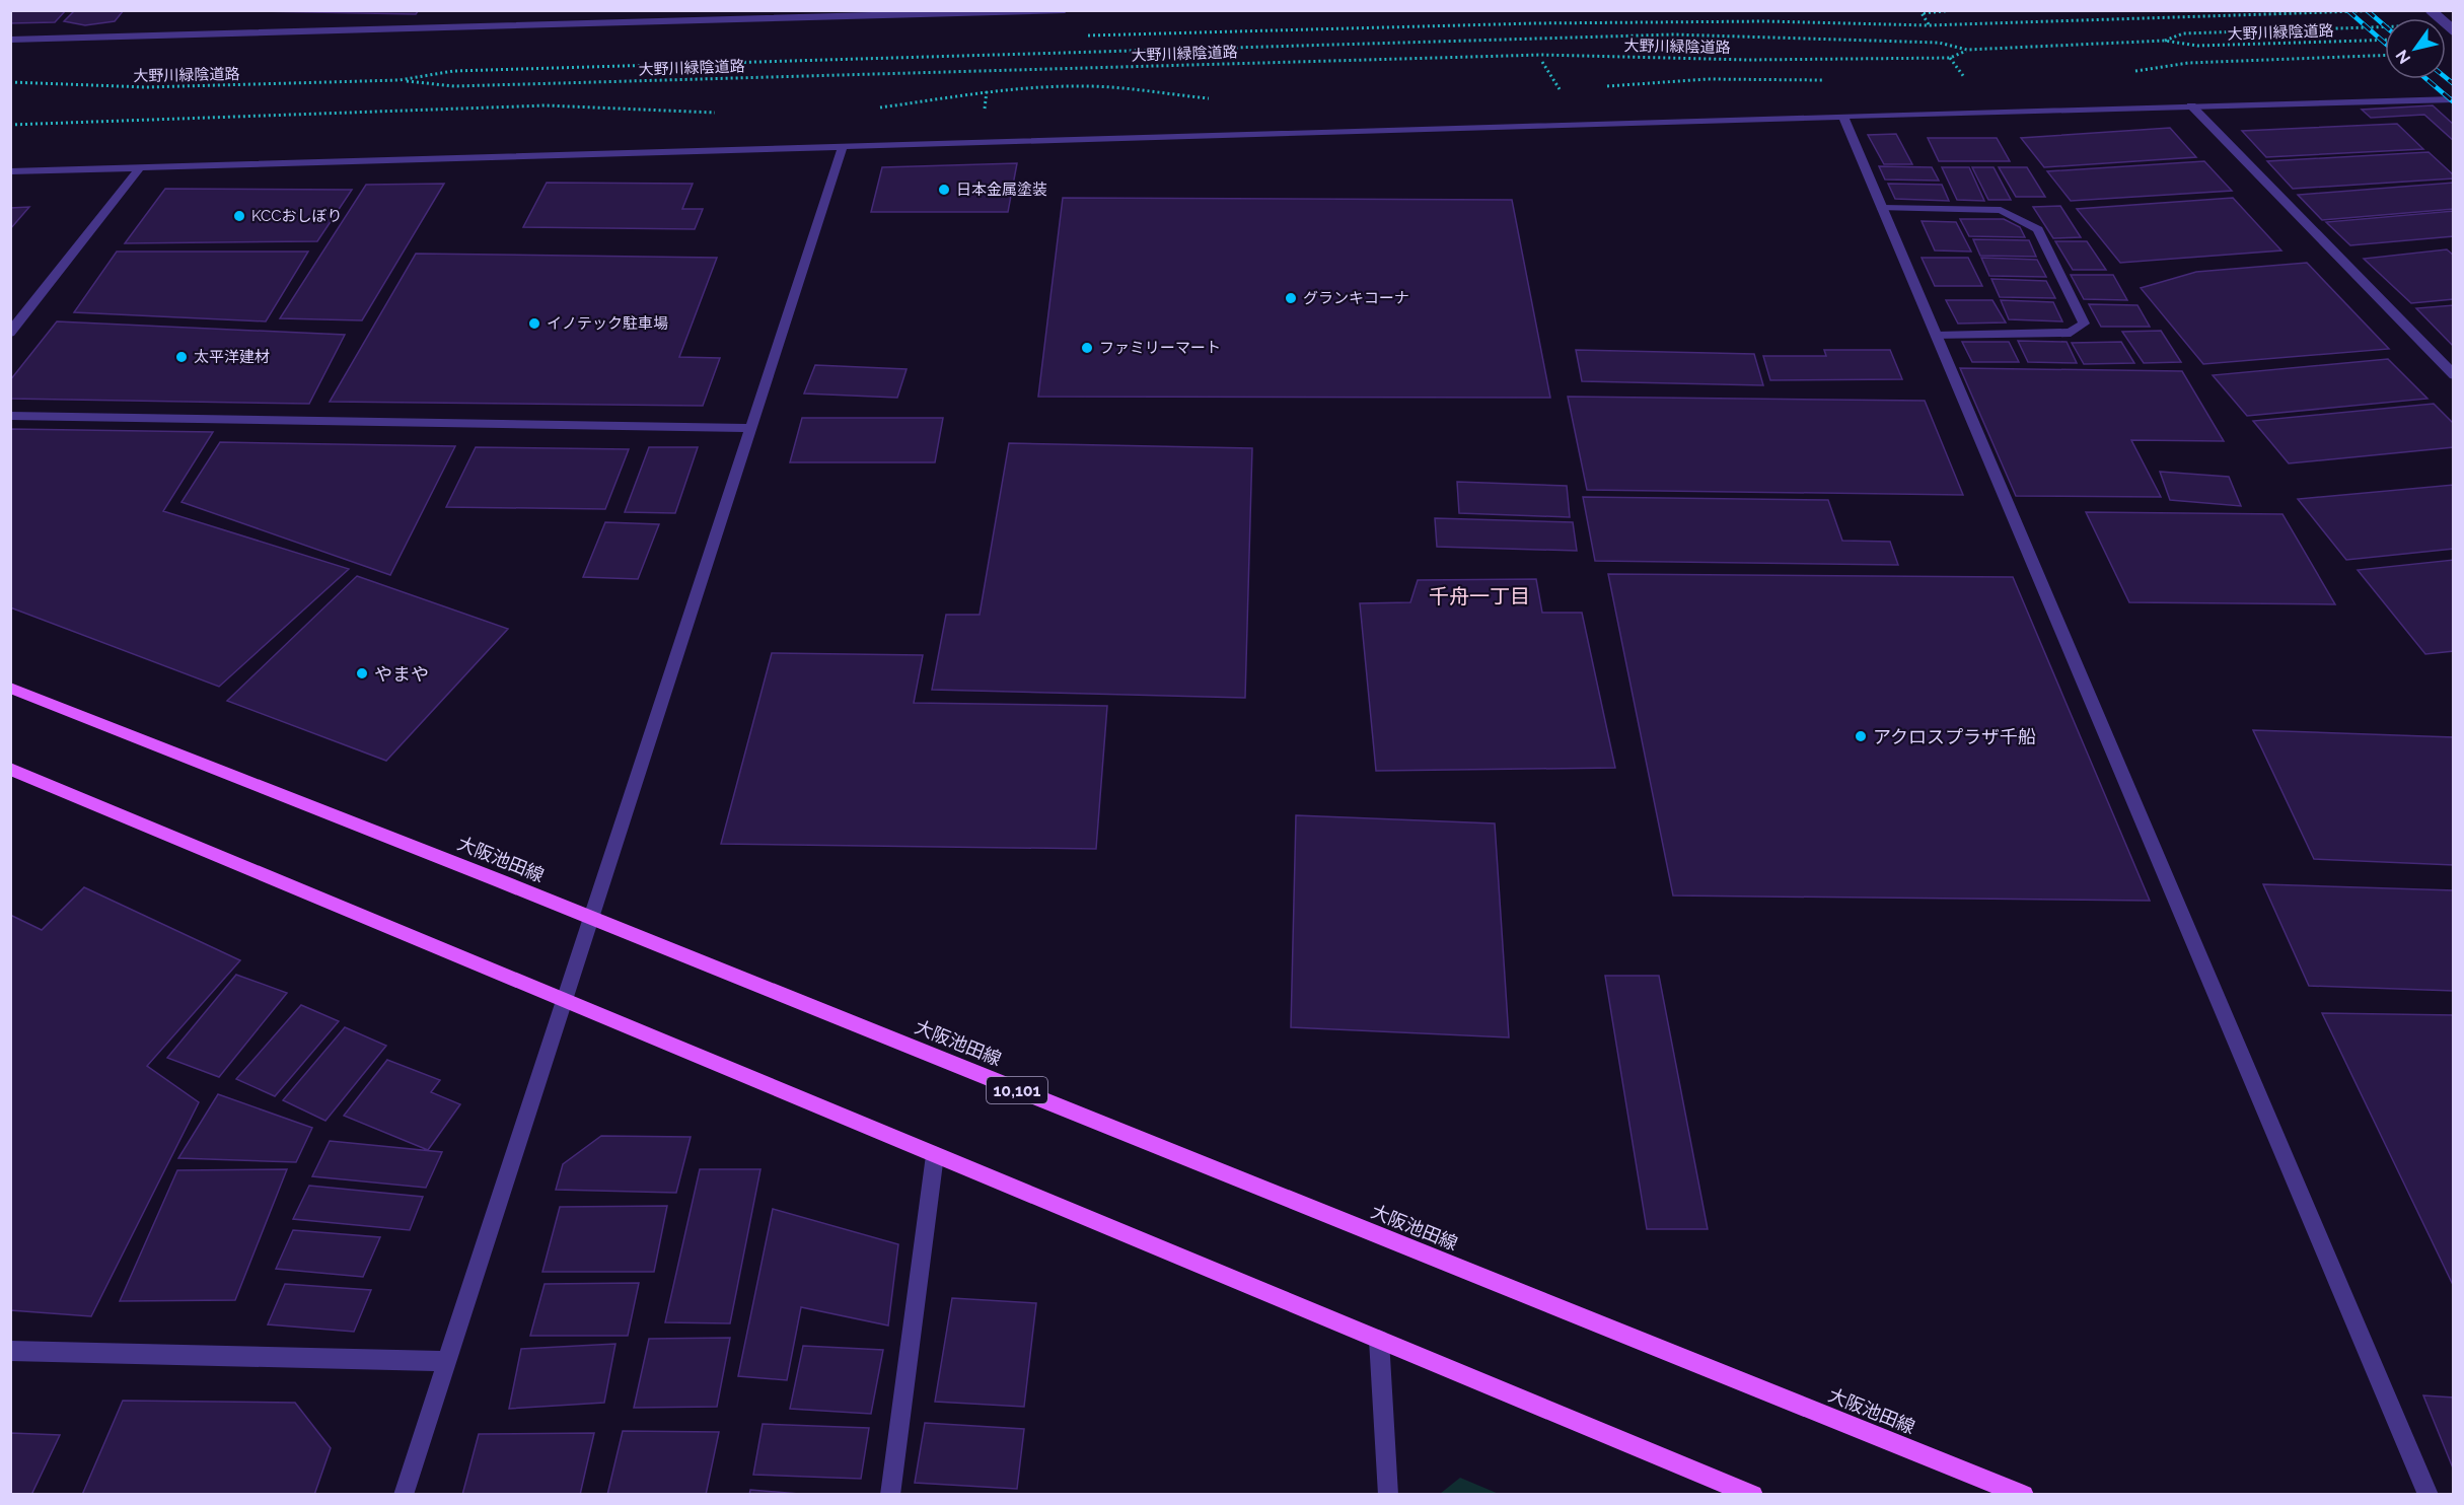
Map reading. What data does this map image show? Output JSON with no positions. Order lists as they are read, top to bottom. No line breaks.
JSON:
{"streets":{"main road":["大阪池田線","10,101"],"path":["大野川緑陰道路"]},"districts":["千舟一丁目"],"places":["日本金属塗装","KCCおしぼり","グランキコーナ","イノテック駐車場","ファミリーマート","太平洋建材","やまや","アクロスプラザ千船"],"north":"bottom left"}
